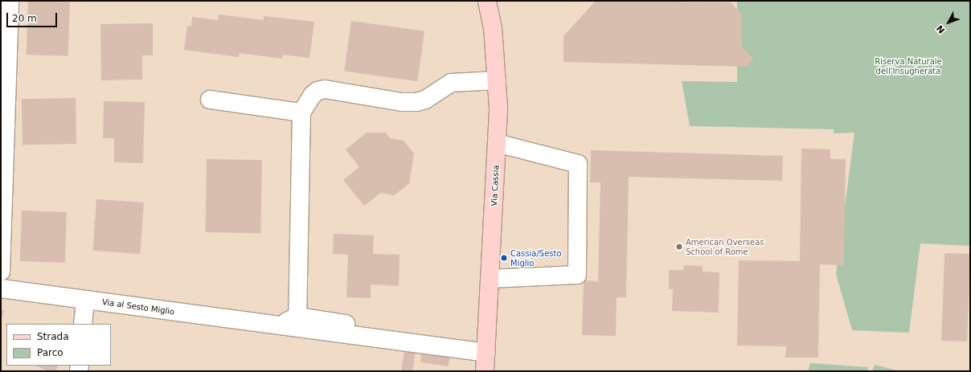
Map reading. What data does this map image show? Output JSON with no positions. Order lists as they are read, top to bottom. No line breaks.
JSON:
{"streets":{"main road":["Via Cassia"],"street":["Via al Sesto Miglio"]},"crossings":[["Via Cassia","Via al Sesto Miglio"]],"parks":["Riserva Naturale dell'Insugherata"],"places":["American Overseas School of Rome","Cassia/Sesto Miglio"],"legend":["Strada","Parco"],"scale_bar":"20 m","north":"bottom left"}
